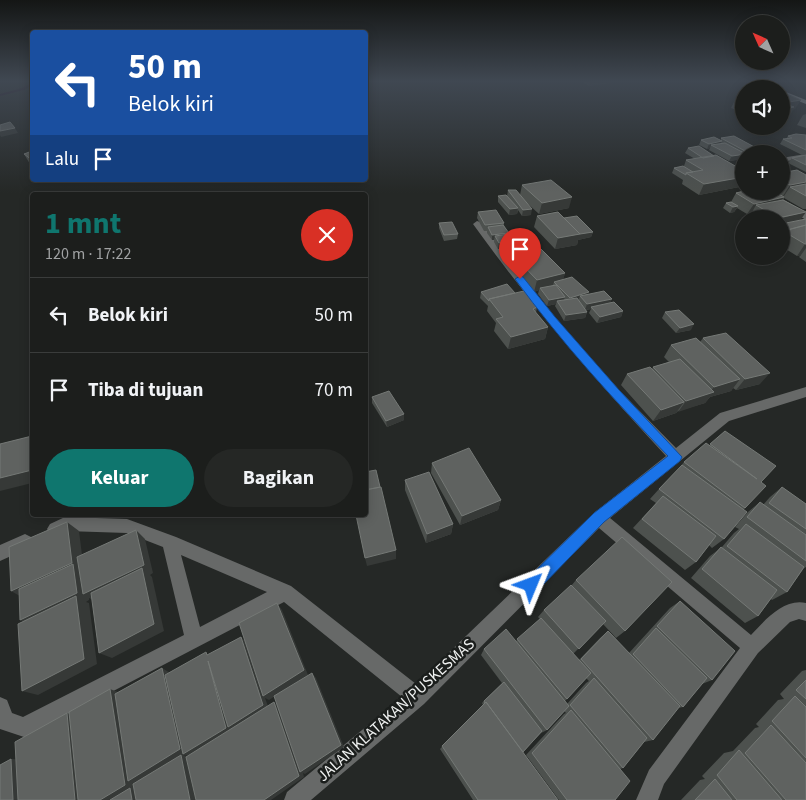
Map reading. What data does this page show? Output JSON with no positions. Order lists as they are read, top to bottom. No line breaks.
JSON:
{"streets":{"street":["JALAN KLATAKAN/PUSKESMAS"]},"north":"top left","page":{"map_buttons":["+","−"],"turn":["50 m","Belok kiri"],"then":"Lalu","heading":["1 mnt","120 m · 17:22"],"list":[{"name":"Belok kiri","value":"50 m"},{"name":"Tiba di tujuan","value":"70 m"}],"buttons":["Keluar","Bagikan"]}}
